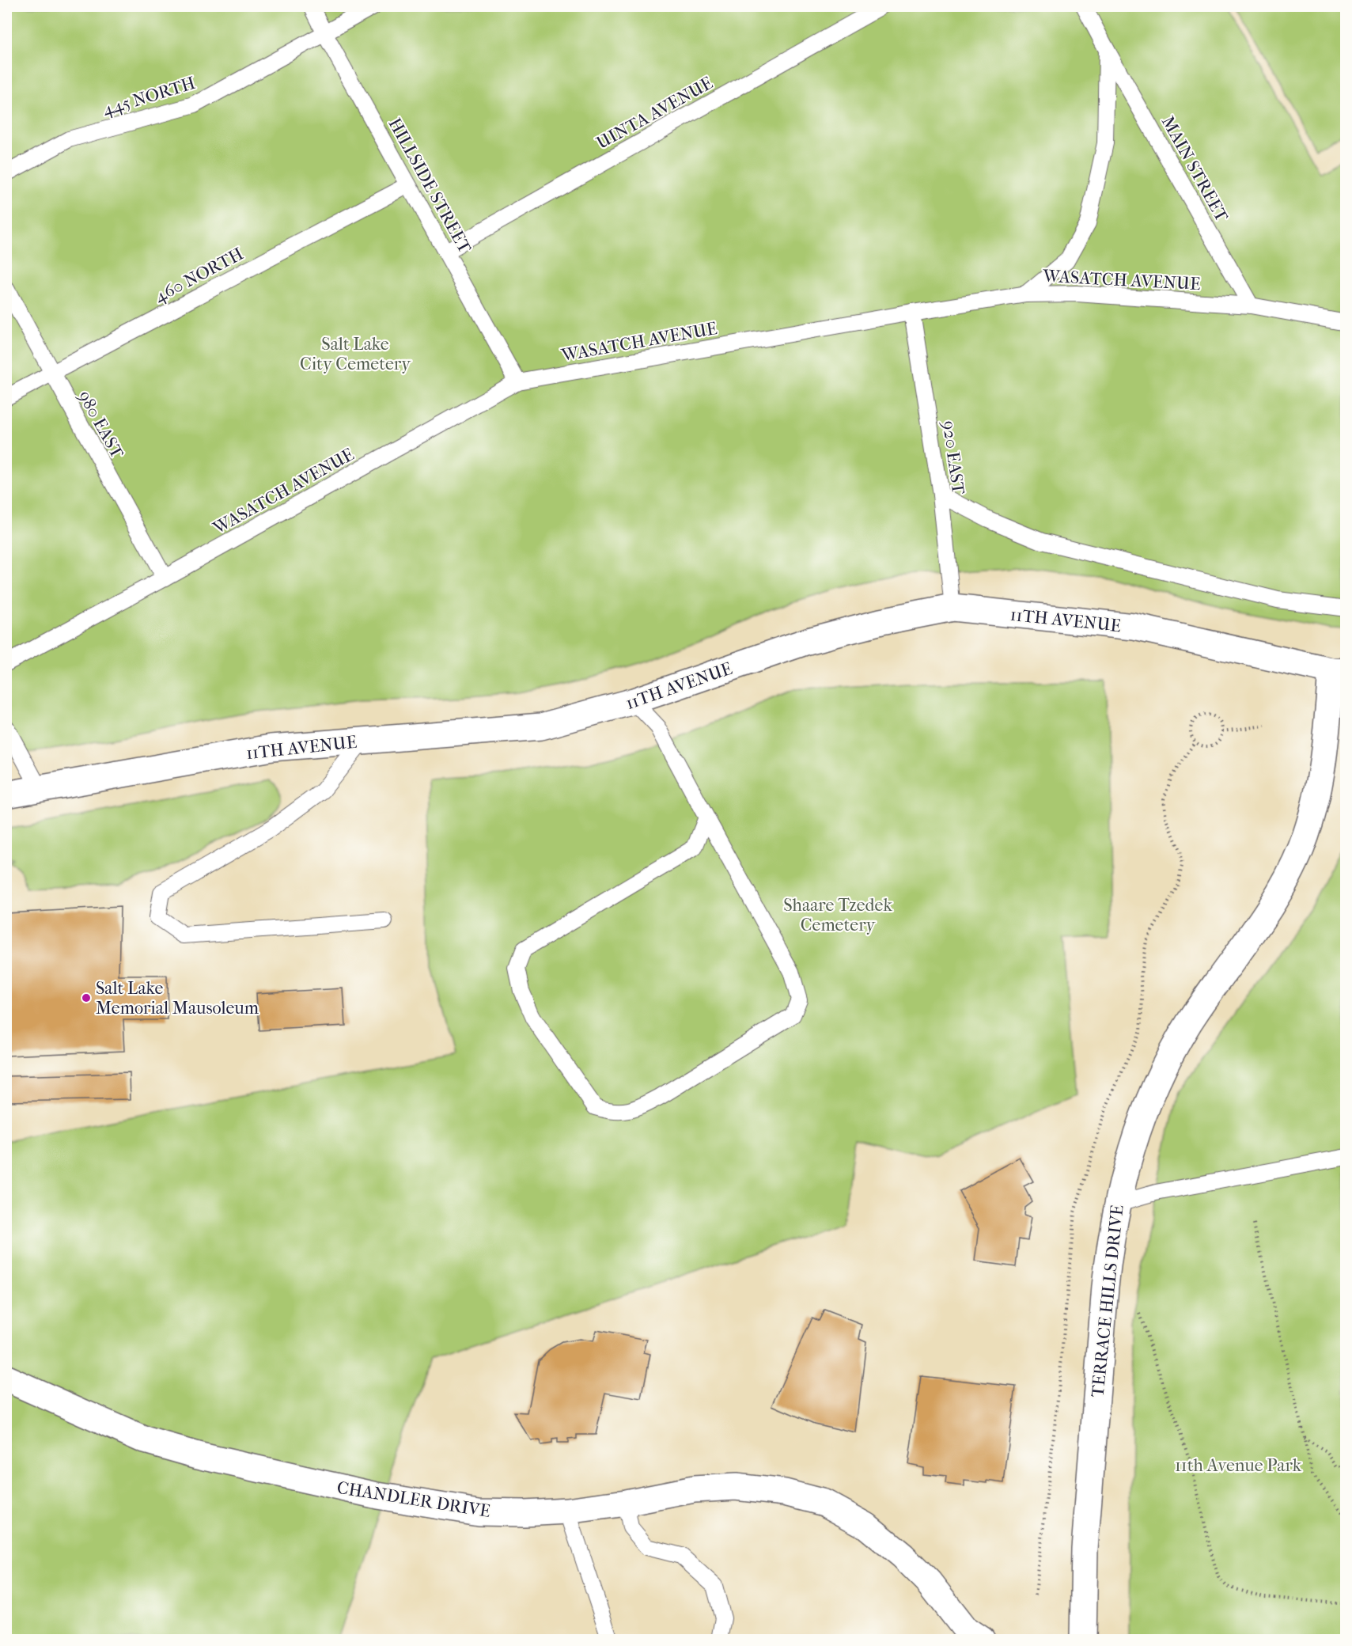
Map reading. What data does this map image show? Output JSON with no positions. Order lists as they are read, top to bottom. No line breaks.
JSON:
{"streets":{"street":["11TH AVENUE","TERRACE HILLS DRIVE","CHANDLER DRIVE"],"lane":["445 NORTH","UINTA AVENUE","MAIN STREET","HILLSIDE STREET","460 NORTH","WASATCH AVENUE","980 EAST","920 EAST"]},"crossings":[["445 NORTH","HILLSIDE STREET"],["UINTA AVENUE","HILLSIDE STREET"],["MAIN STREET","WASATCH AVENUE"],["HILLSIDE STREET","460 NORTH"],["HILLSIDE STREET","WASATCH AVENUE"],["460 NORTH","980 EAST"],["WASATCH AVENUE","980 EAST"],["WASATCH AVENUE","920 EAST"],["920 EAST","11TH AVENUE"],["11TH AVENUE","TERRACE HILLS DRIVE"]],"parks":["Salt Lake City Cemetery","Shaare Tzedek Cemetery","11th Avenue Park"],"places":["Salt Lake Memorial Mausoleum"]}
